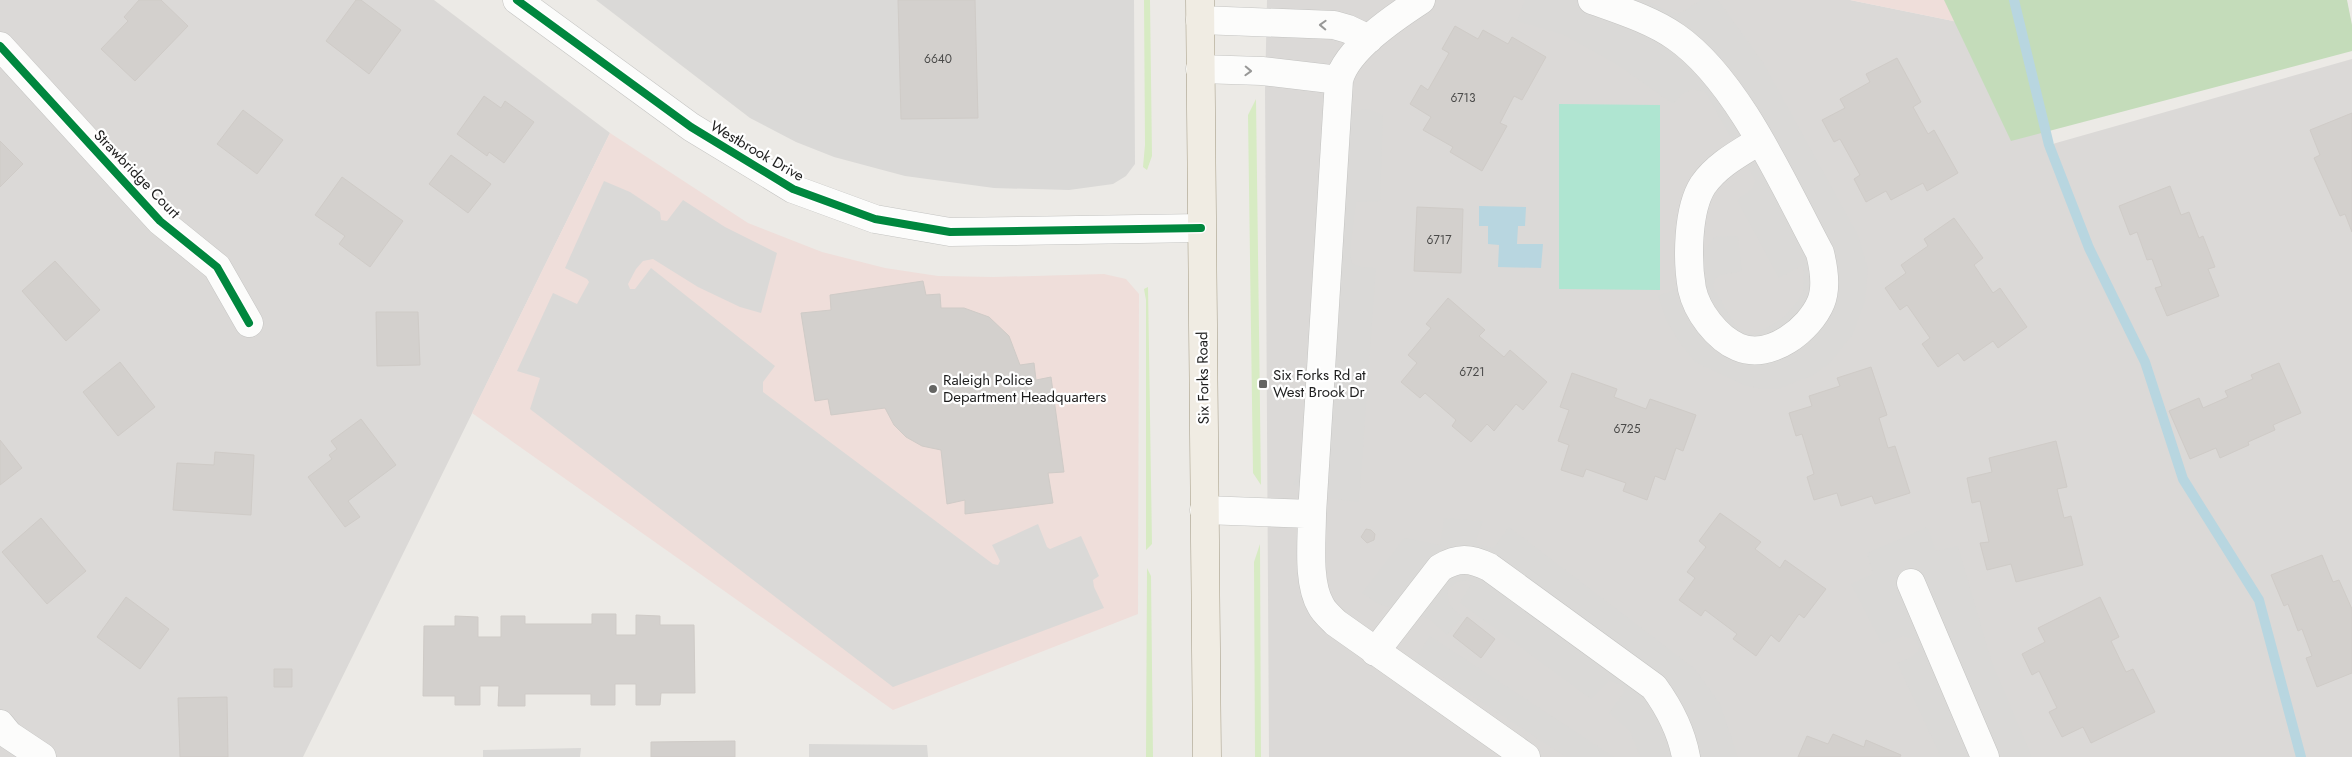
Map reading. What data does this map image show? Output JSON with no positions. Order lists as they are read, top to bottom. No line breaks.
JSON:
{"streets":{"main road":["Six Forks Road"],"street":["Westbrook Drive","Strawbridge Court"]},"crossings":[["Westbrook Drive","Six Forks Road"]],"places":{"transit":["Six Forks Rd at West Brook Dr"],"other":["Raleigh Police Department Headquarters"]},"house_numbers":["6640","6713","6717","6721","6725"]}
